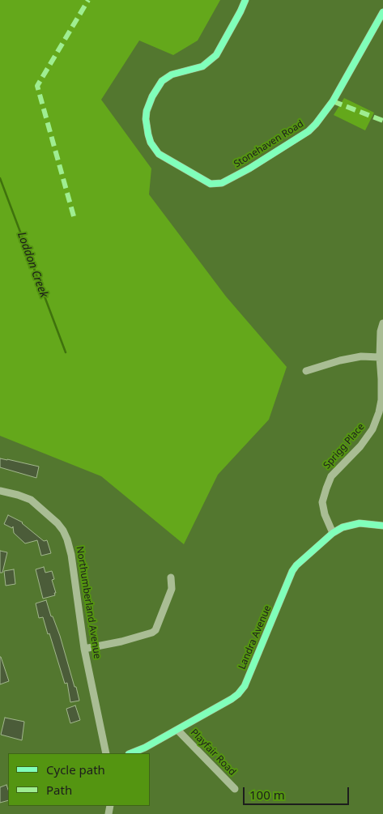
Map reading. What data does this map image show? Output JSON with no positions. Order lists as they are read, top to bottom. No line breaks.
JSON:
{"streets":{"street":["Stonehaven Road","Sprigg Place","Northumberland Avenue","Landra Avenue","Playfair Road"]},"crossings":[["Sprigg Place","Landra Avenue"],["Landra Avenue","Playfair Road"]],"water":["Loddon Creek"],"legend":["Cycle path","Path"],"scale_bar":"100 m"}
